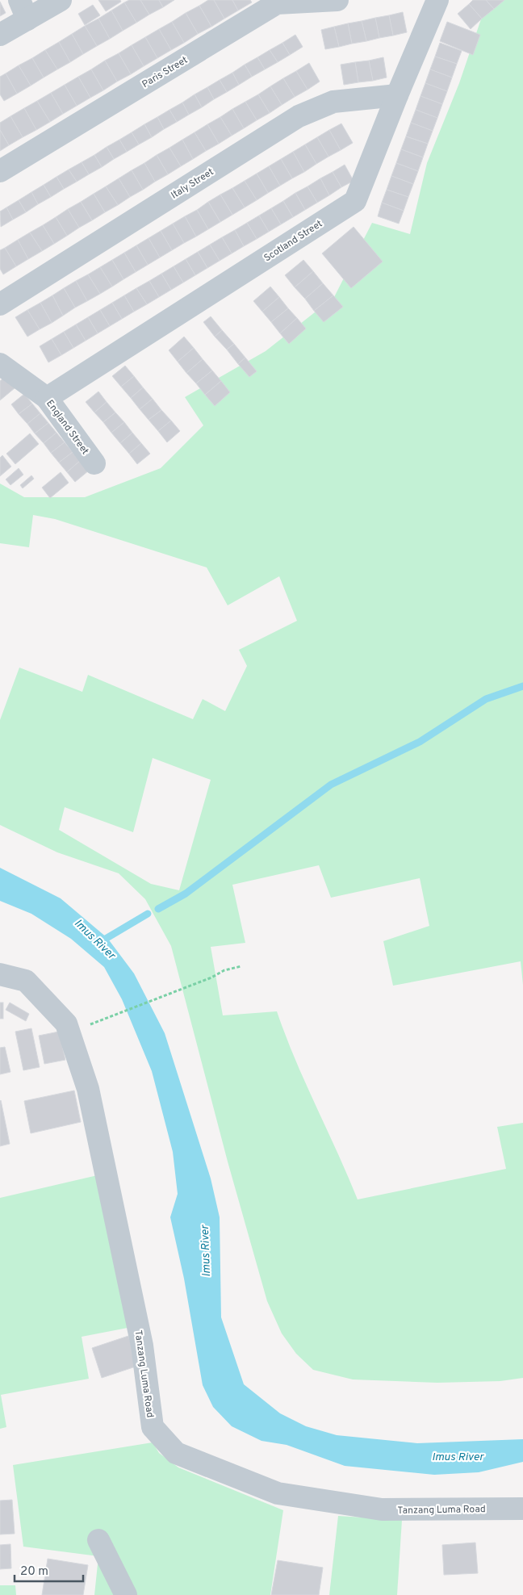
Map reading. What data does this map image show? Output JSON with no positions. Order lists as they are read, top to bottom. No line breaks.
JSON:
{"streets":{"street":["Paris Street","Italy Street","Scotland Street","England Street","Tanzang Luma Road"]},"crossings":[["Italy Street","Scotland Street"],["Scotland Street","England Street"]],"water":["Imus River"],"scale_bar":"20 m"}
